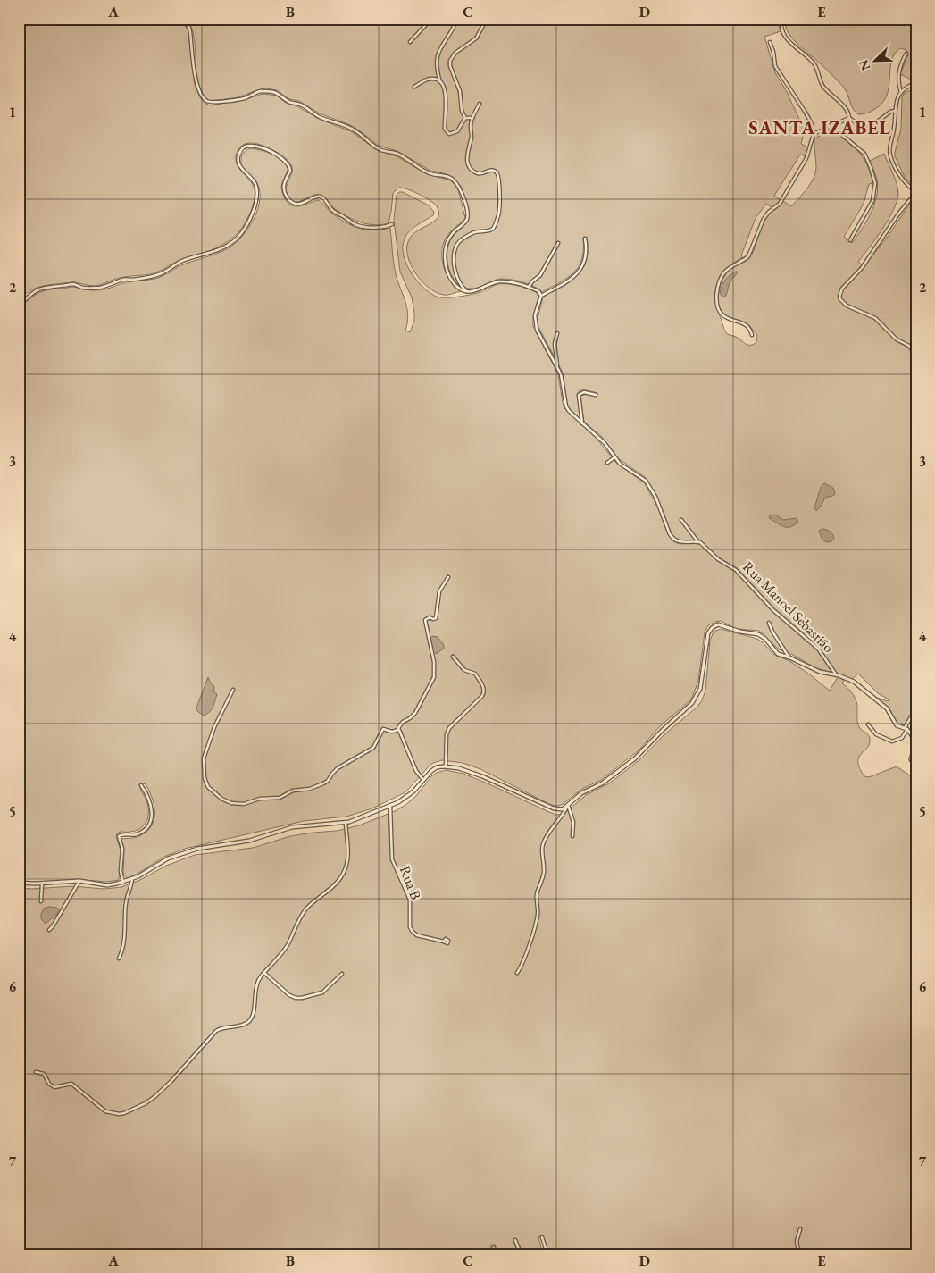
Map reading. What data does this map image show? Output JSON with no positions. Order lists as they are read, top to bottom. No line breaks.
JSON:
{"streets":{"street":["Rua Manoel Sebastião","Rua B"]},"districts":["SANTA IZABEL"],"north":"bottom left","grid":{"columns":["A","B","C","D","E"],"rows":["1","2","3","4","5","6","7"]}}
